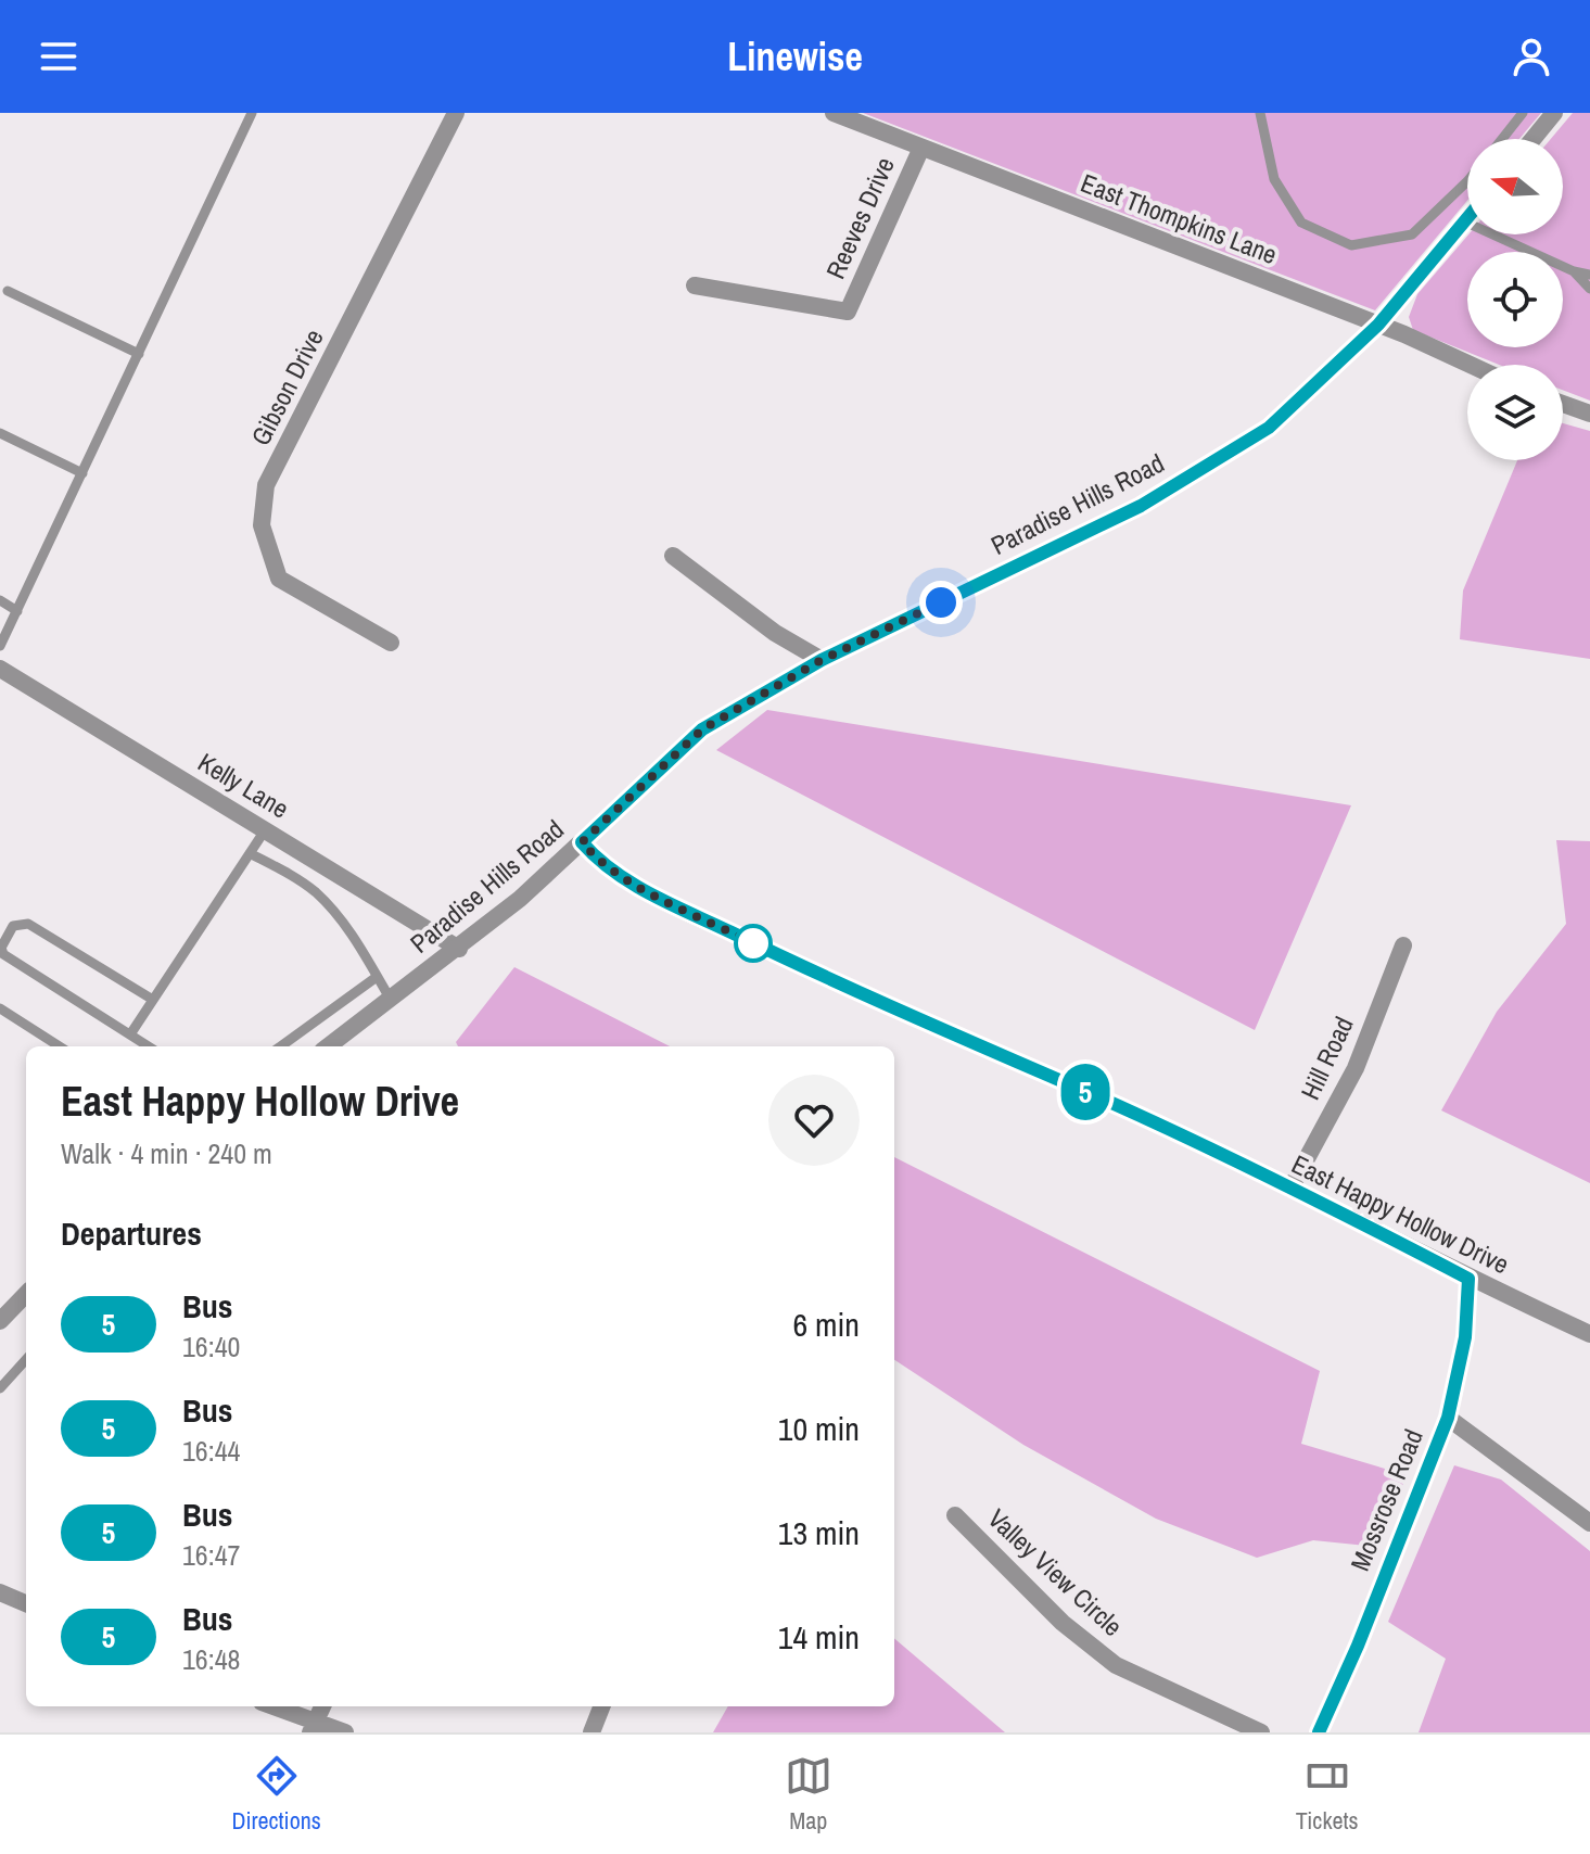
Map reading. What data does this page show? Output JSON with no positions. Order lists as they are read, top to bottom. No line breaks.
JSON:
{"streets":{"street":["Reeves Drive","East Thompkins Lane","Gibson Drive","Paradise Hills Road","Kelly Lane","Hill Road","East Happy Hollow Drive","Mossrose Road","Valley View Circle"]},"crossings":[["Reeves Drive","East Thompkins Lane"],["East Thompkins Lane","Paradise Hills Road"],["Paradise Hills Road","Kelly Lane"],["Paradise Hills Road","East Happy Hollow Drive"],["Hill Road","East Happy Hollow Drive"],["East Happy Hollow Drive","Mossrose Road"]],"lines":["bus line 5"],"north":"left","page":{"header":"Linewise","on_map":"5","heading":[["East Happy Hollow Drive","Walk · 4 min · 240 m"],"Departures"],"list":[{"mark":"5","name":"Bus","note":"16:40","value":"6 min"},{"mark":"5","name":"Bus","note":"16:44","value":"10 min"},{"mark":"5","name":"Bus","note":"16:47","value":"13 min"},{"mark":"5","name":"Bus","note":"16:48","value":"14 min"}],"tabs":["Directions","Map","Tickets"]}}
